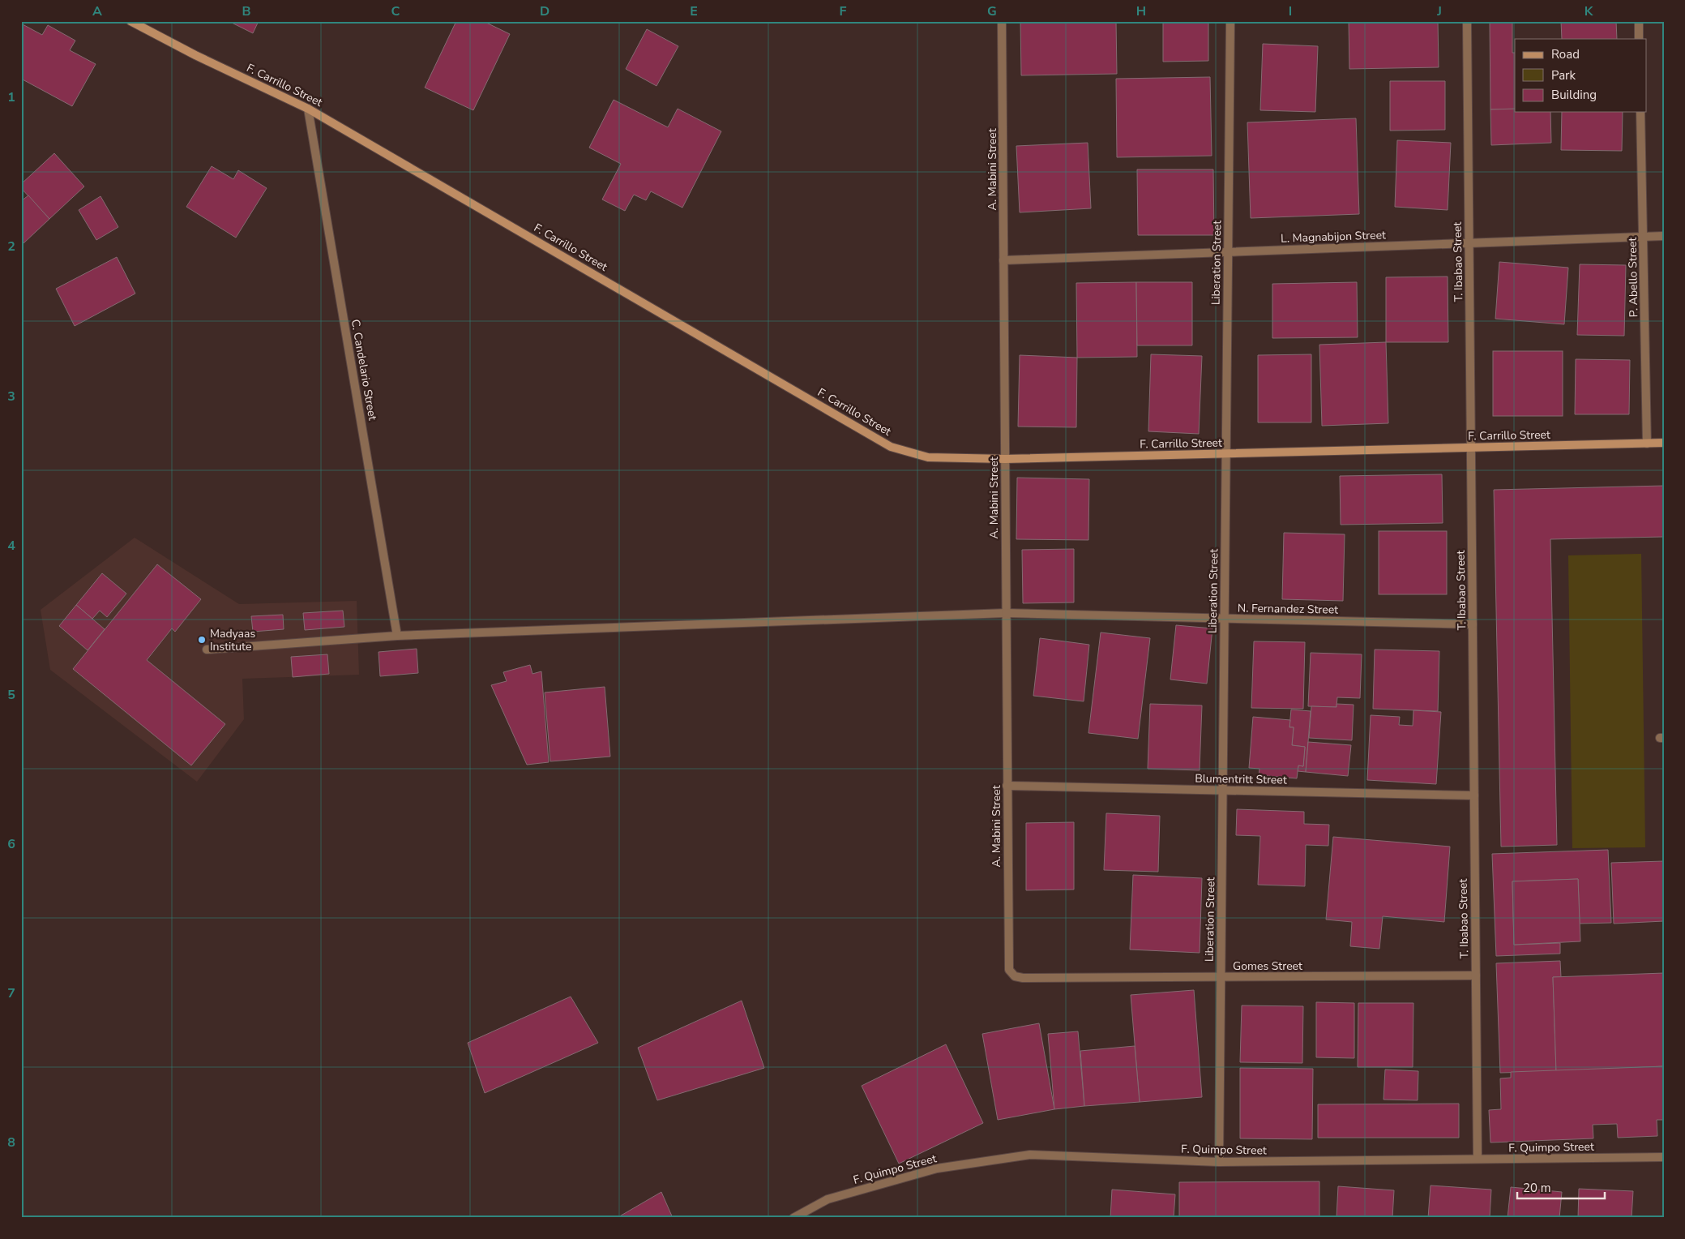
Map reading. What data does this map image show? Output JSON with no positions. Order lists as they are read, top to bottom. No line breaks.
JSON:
{"streets":{"street":["F. Carrillo Street","A. Mabini Street","L. Magnabijon Street","T. Ibabao Street","Liberation Street","P. Abello Street","C. Candelario Street","N. Fernandez Street","Blumentritt Street","Gomes Street","F. Quimpo Street"]},"crossings":[["F. Carrillo Street","A. Mabini Street"],["F. Carrillo Street","T. Ibabao Street"],["F. Carrillo Street","Liberation Street"],["F. Carrillo Street","P. Abello Street"],["F. Carrillo Street","C. Candelario Street"],["A. Mabini Street","L. Magnabijon Street"],["A. Mabini Street","N. Fernandez Street"],["A. Mabini Street","Blumentritt Street"],["A. Mabini Street","Gomes Street"],["L. Magnabijon Street","T. Ibabao Street"],["L. Magnabijon Street","Liberation Street"],["L. Magnabijon Street","P. Abello Street"],["T. Ibabao Street","N. Fernandez Street"],["T. Ibabao Street","Blumentritt Street"],["T. Ibabao Street","Gomes Street"],["T. Ibabao Street","F. Quimpo Street"],["Liberation Street","N. Fernandez Street"],["Liberation Street","Blumentritt Street"],["Liberation Street","Gomes Street"],["Liberation Street","F. Quimpo Street"],["C. Candelario Street","N. Fernandez Street"]],"places":["Madyaas Institute"],"legend":["Road","Park","Building"],"scale_bar":"20 m","grid":{"columns":["A","B","C","D","E","F","G","H","I","J","K"],"rows":["1","2","3","4","5","6","7","8"]}}
